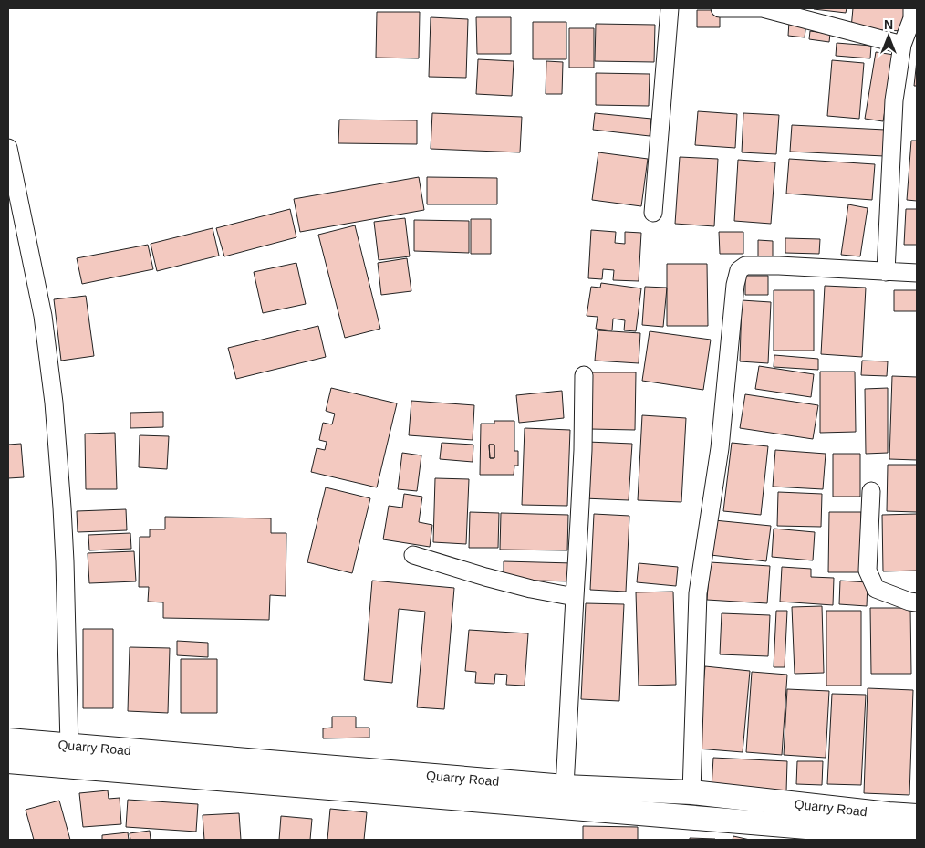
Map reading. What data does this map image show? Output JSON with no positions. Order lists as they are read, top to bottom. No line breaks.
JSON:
{"streets":{"main road":["Quarry Road"]},"north":"top"}
